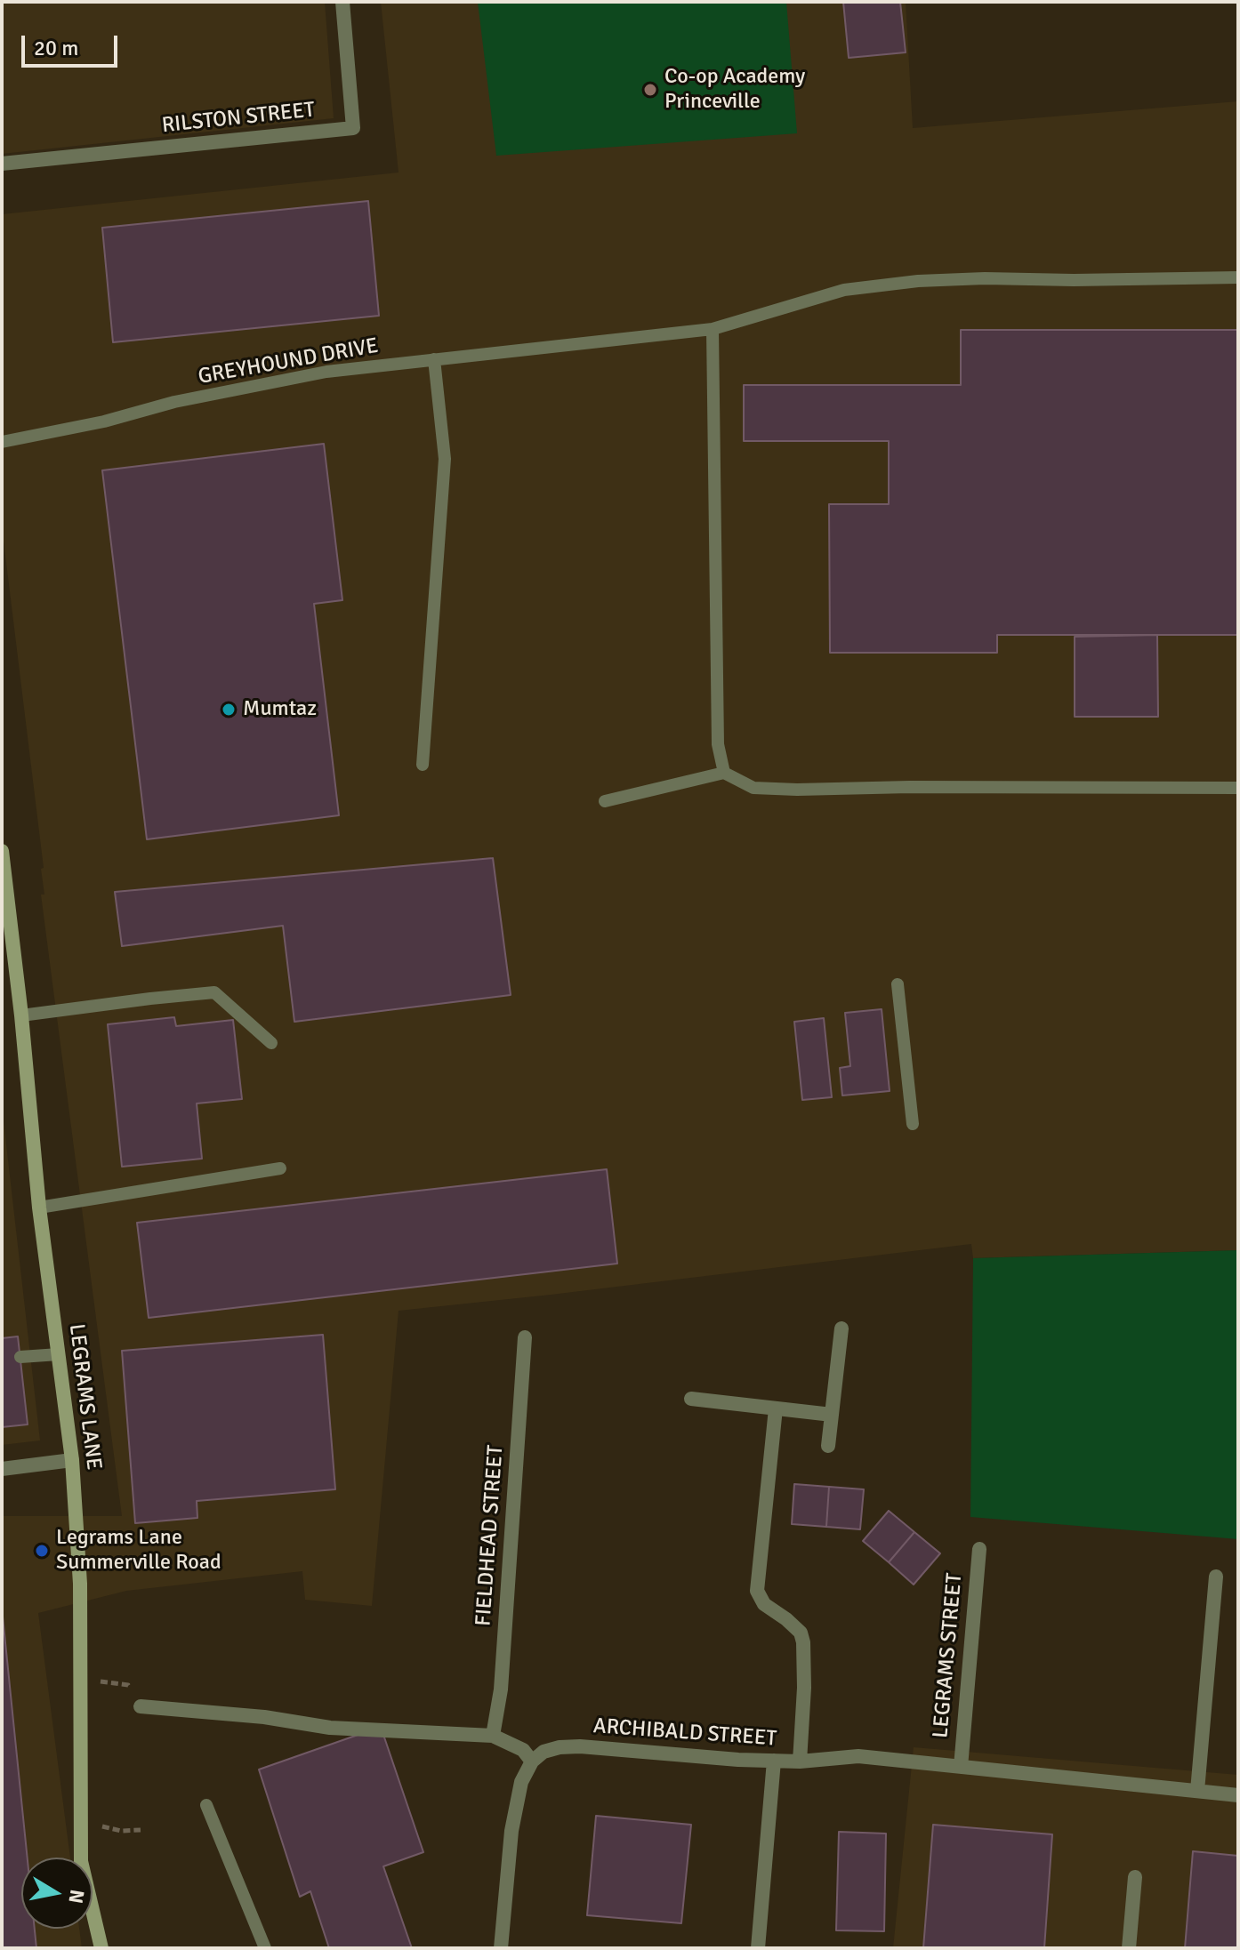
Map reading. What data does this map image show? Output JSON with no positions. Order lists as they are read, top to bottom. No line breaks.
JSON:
{"streets":{"street":["RILSTON STREET","LEGRAMS LANE","FIELDHEAD STREET","LEGRAMS STREET","ARCHIBALD STREET"],"lane":["GREYHOUND DRIVE"]},"crossings":[["LEGRAMS STREET","ARCHIBALD STREET"]],"places":["Co-op Academy Princeville","Mumtaz","Legrams Lane Summerville Road"],"scale_bar":"20 m","north":"right"}
